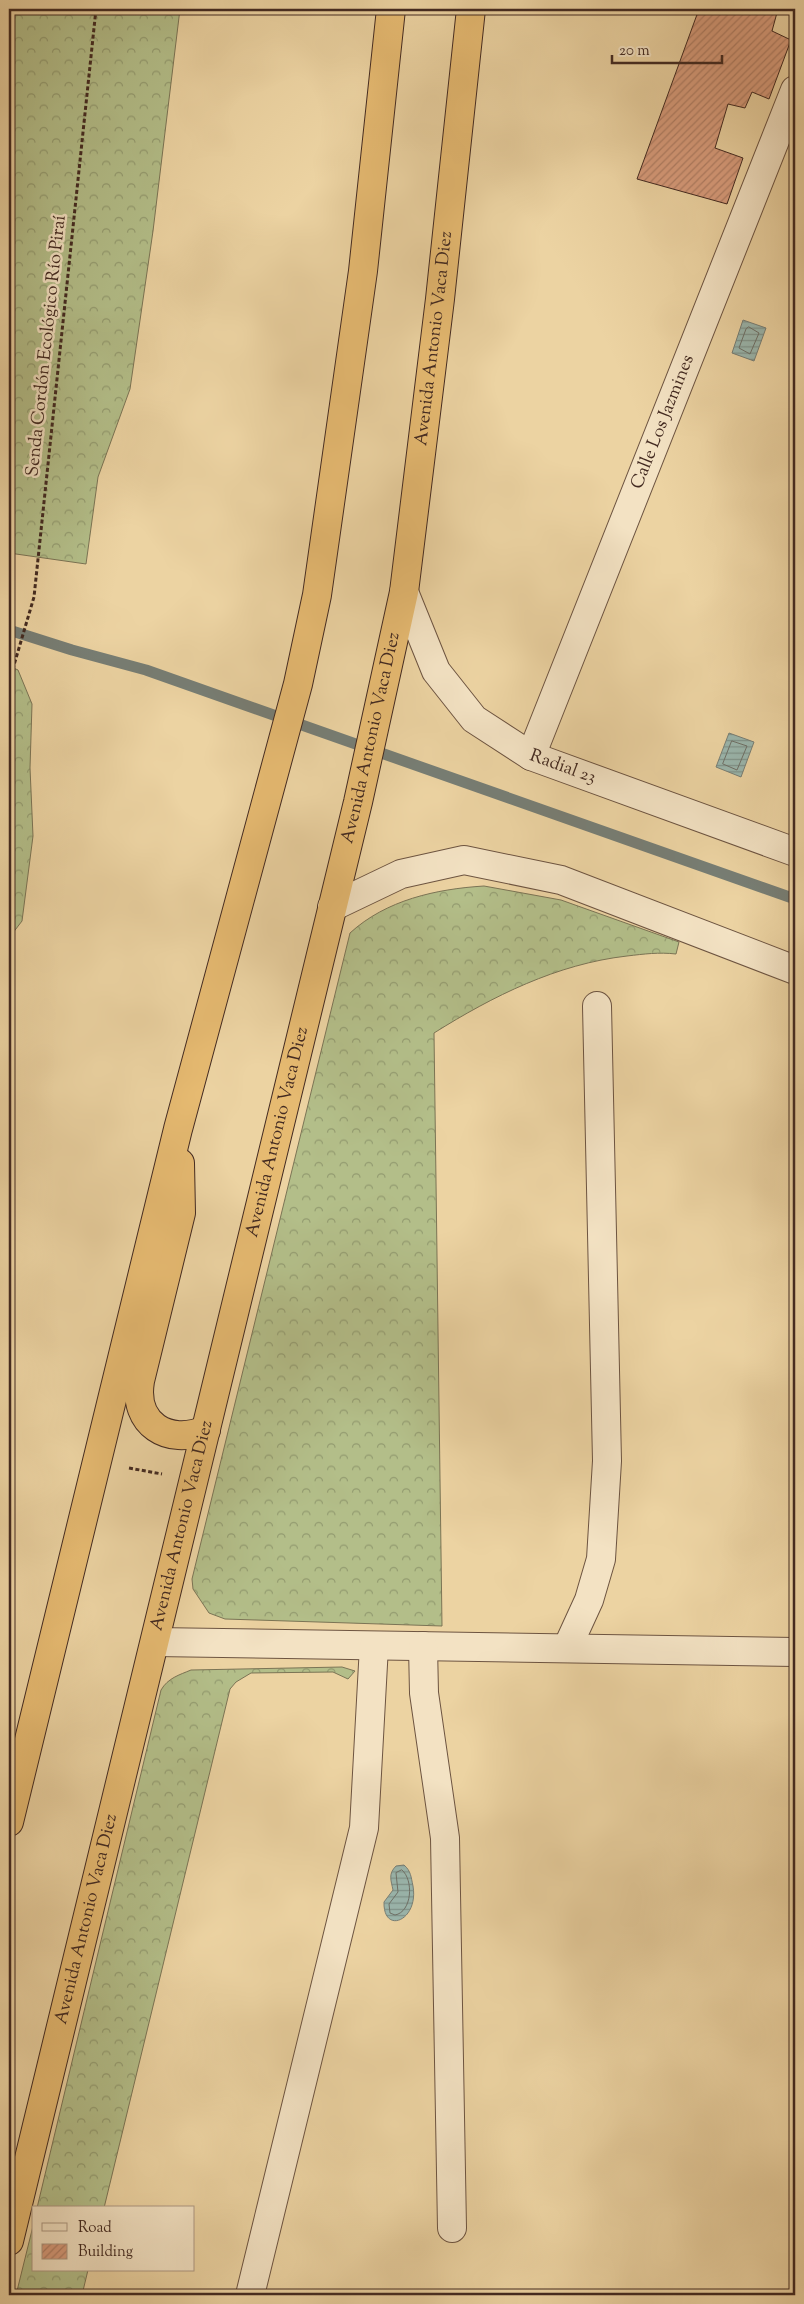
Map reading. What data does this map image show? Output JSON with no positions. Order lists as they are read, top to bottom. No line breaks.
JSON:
{"streets":{"highway":["Avenida Antonio Vaca Diez"],"street":["Calle Los Jazmines","Radial 23"],"path":["Senda Cordón Ecológico Río Piraí"]},"crossings":[["Avenida Antonio Vaca Diez","Radial 23"],["Calle Los Jazmines","Radial 23"]],"legend":["Road","Building"],"scale_bar":"20 m"}
